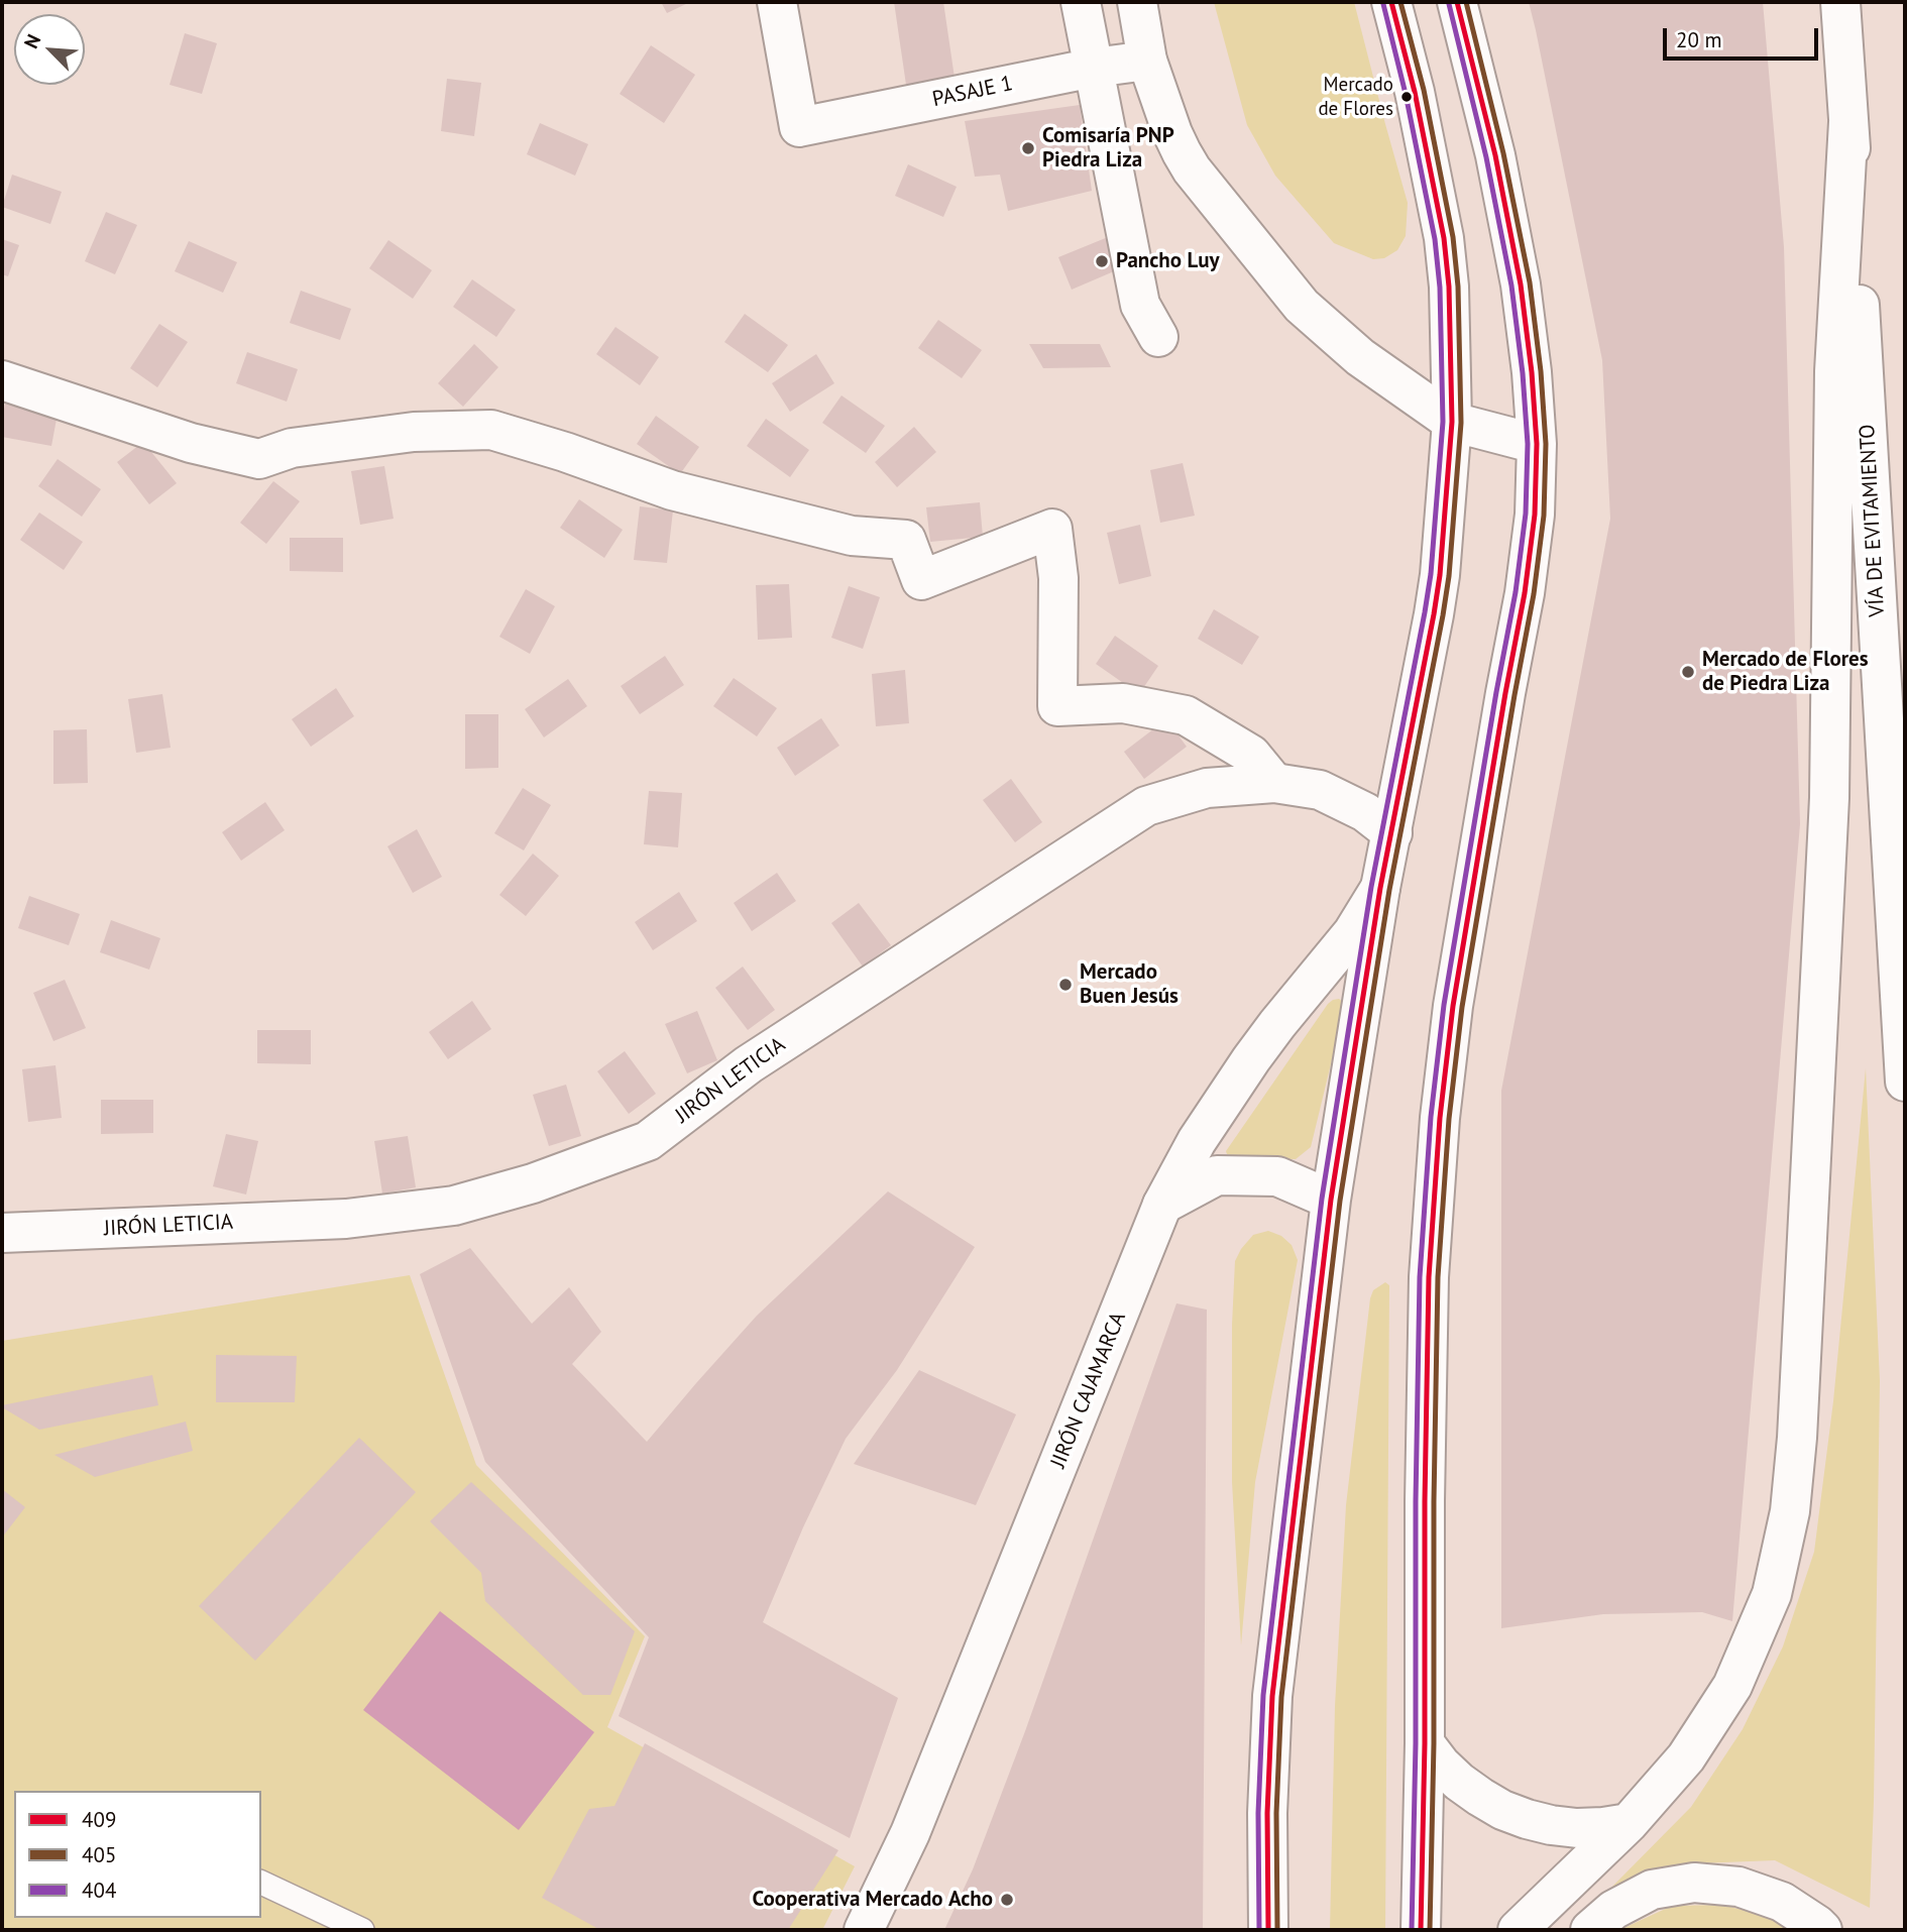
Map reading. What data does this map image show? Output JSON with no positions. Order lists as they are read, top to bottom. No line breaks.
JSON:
{"streets":{"main road":["PASAJE 1","VÍA DE EVITAMIENTO","JIRÓN LETICIA","JIRÓN CAJAMARCA"]},"places":["Mercado de Flores","Comisaría PNP Piedra Liza","Pancho Luy","Mercado de Flores de Piedra Liza","Mercado Buen Jesús","Cooperativa Mercado Acho"],"lines":["transit line 409","transit line 405","transit line 404"],"legend":["409","405","404"],"scale_bar":"20 m","north":"top left"}
